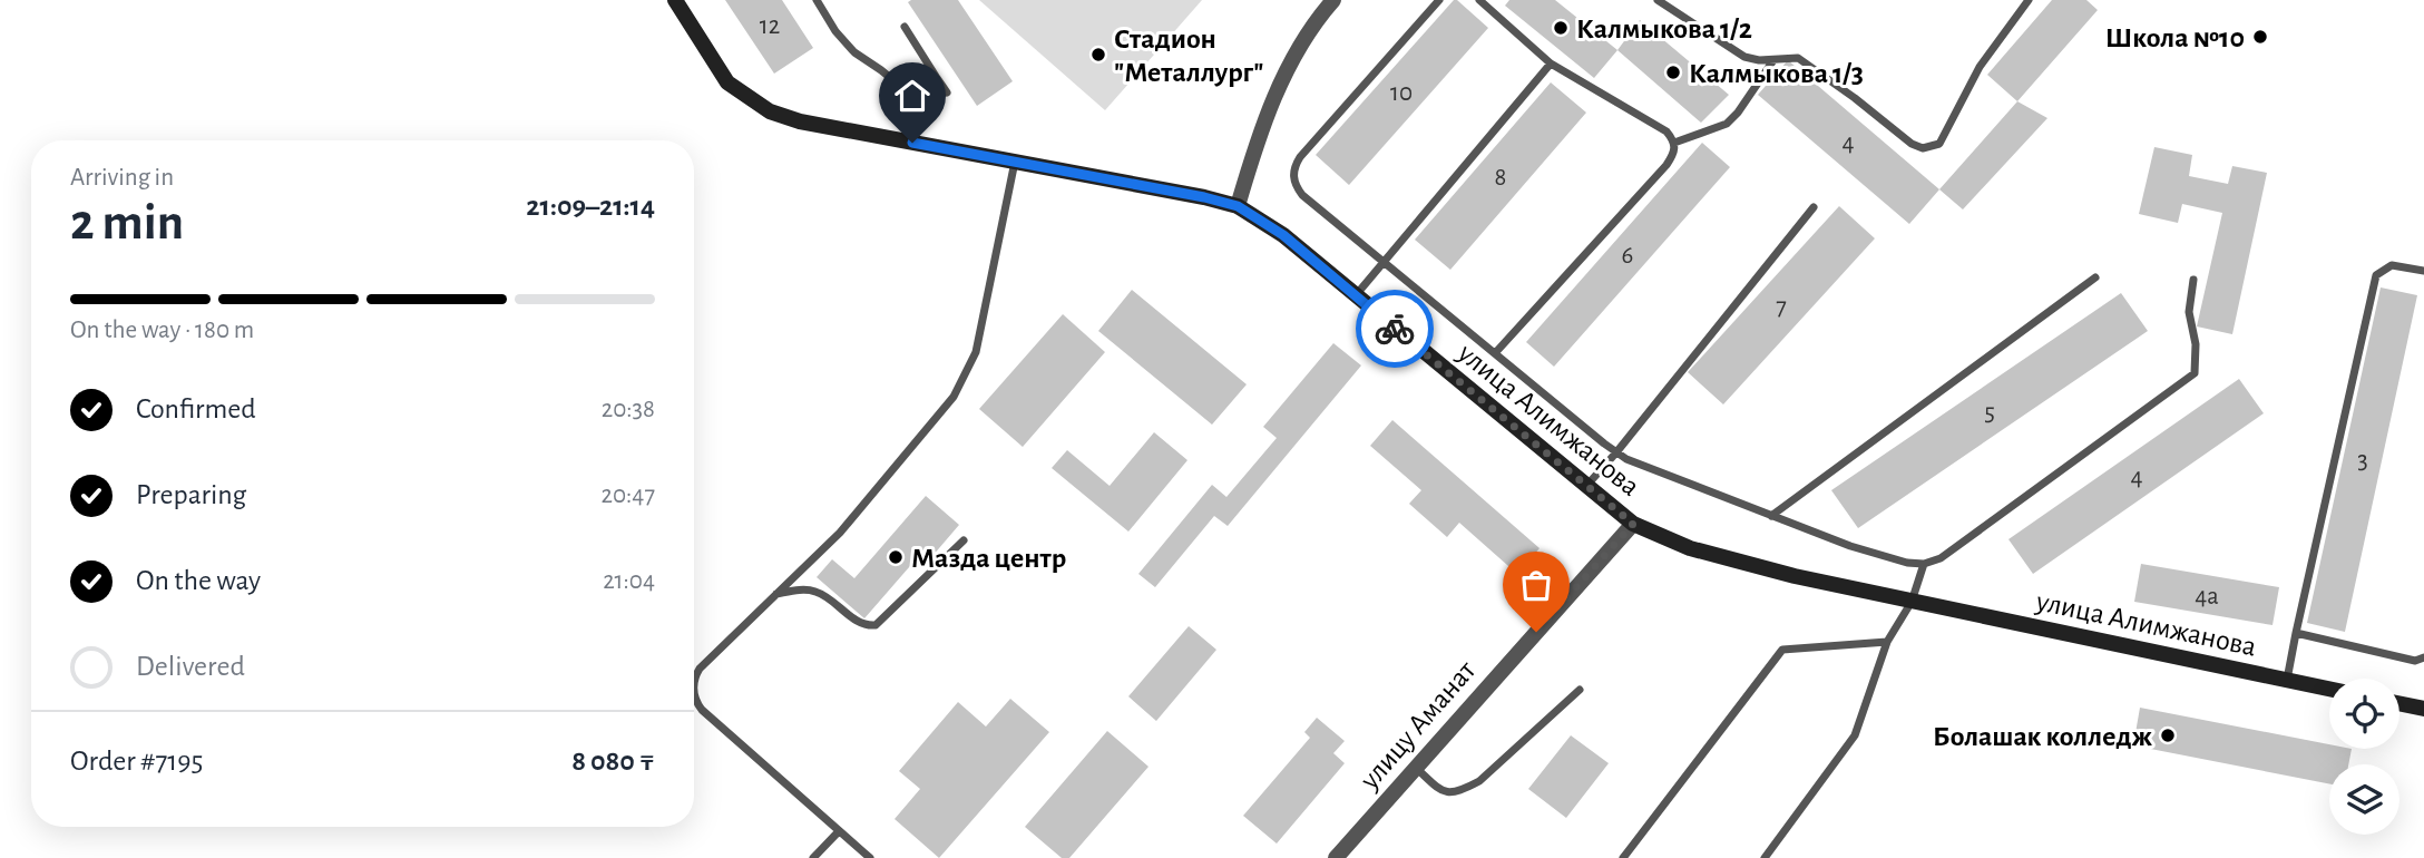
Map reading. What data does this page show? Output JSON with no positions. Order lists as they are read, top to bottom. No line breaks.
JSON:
{"streets":{"street":["улица Алимжанова","улицу Аманат"]},"crossings":[["улица Алимжанова","улицу Аманат"]],"places":["Калмыкова 1/2","Школа №10","Стадион \"Металлург\"","Калмыкова 1/3","Мазда центр","Болашак колледж"],"house_numbers":["12","10","4","8","6","7","5","3","4","4а"],"page":{"heading":["2 min","Arriving in","21:09–21:14"],"panel":["Order #7195","8 080 ₸"],"bar":"On the way · 180 m","list":[["Confirmed","20:38"],["Preparing","20:47"],["On the way","21:04"],"Delivered"]}}
